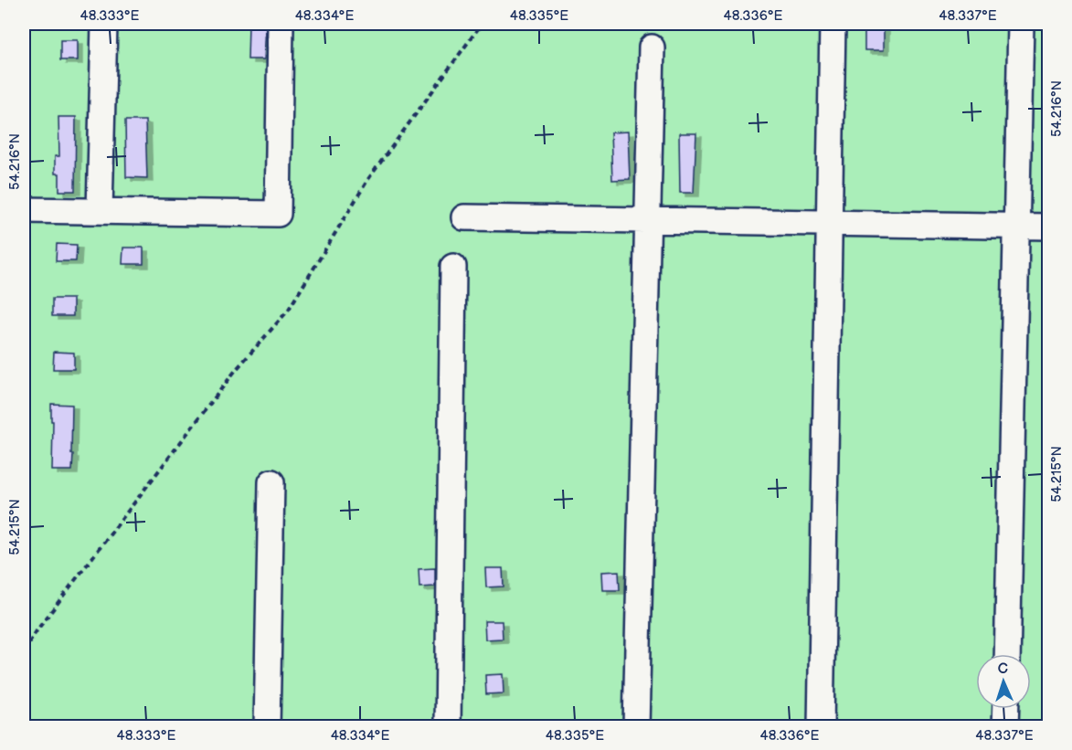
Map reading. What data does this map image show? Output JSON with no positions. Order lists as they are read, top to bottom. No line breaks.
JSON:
{"north":"top","coordinates":["48.333°E","48.334°E","48.335°E","48.336°E","48.337°E","54.216°N","54.215°N"]}
